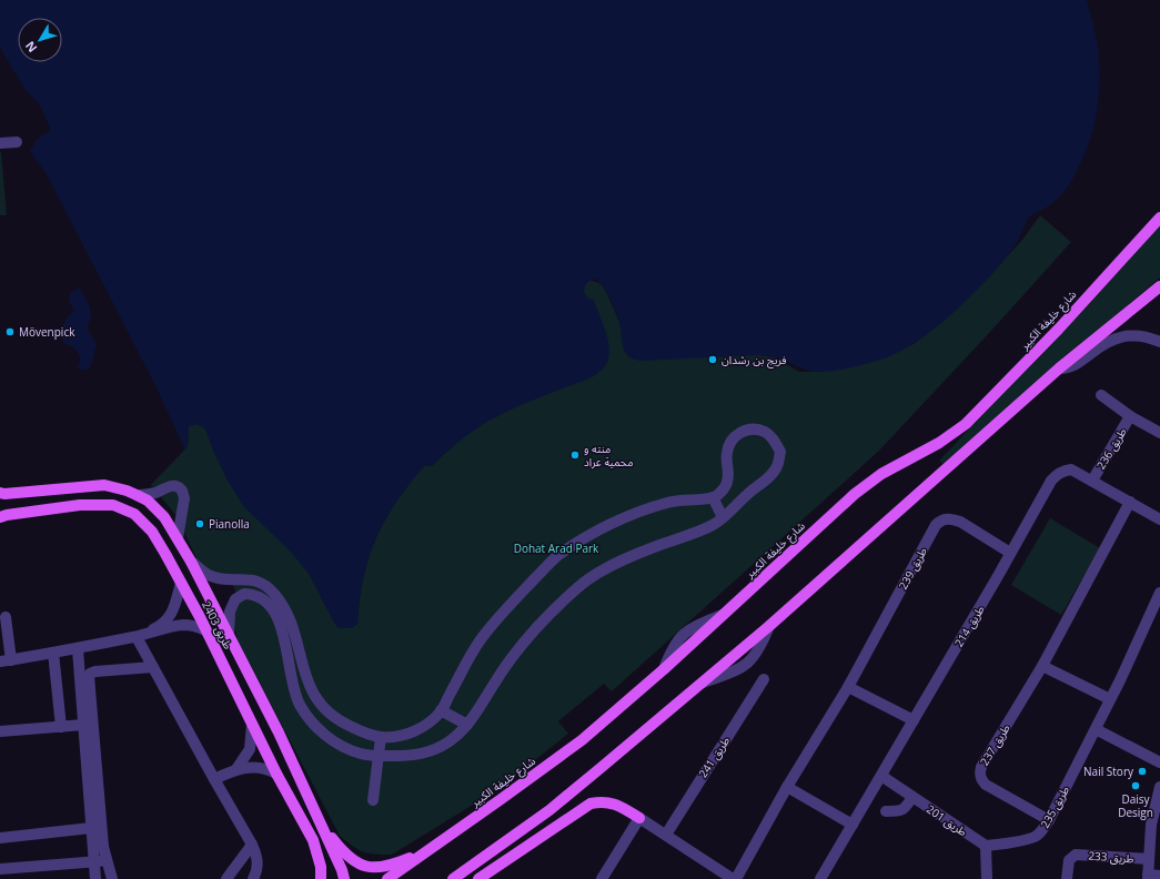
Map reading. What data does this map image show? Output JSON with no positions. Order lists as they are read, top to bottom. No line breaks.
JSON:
{"streets":{"main road":["شارع خليفة الكبير","طريق 2403"],"street":["طريق 236","طريق 239","طريق 214","طريق 237","طريق 241","طريق 235","طريق 201","طريق 233"]},"crossings":[["طريق 236","طريق 214"],["طريق 239","طريق 214"],["طريق 214","طريق 237"],["طريق 214","طريق 201"],["طريق 237","طريق 235"],["طريق 235","طريق 201"]],"parks":["Dohat Arad Park"],"places":["Mövenpick","فريج بن رشدان","منته و محمية عراد","Pianolla","Nail Story","Daisy Design"],"north":"bottom left"}
